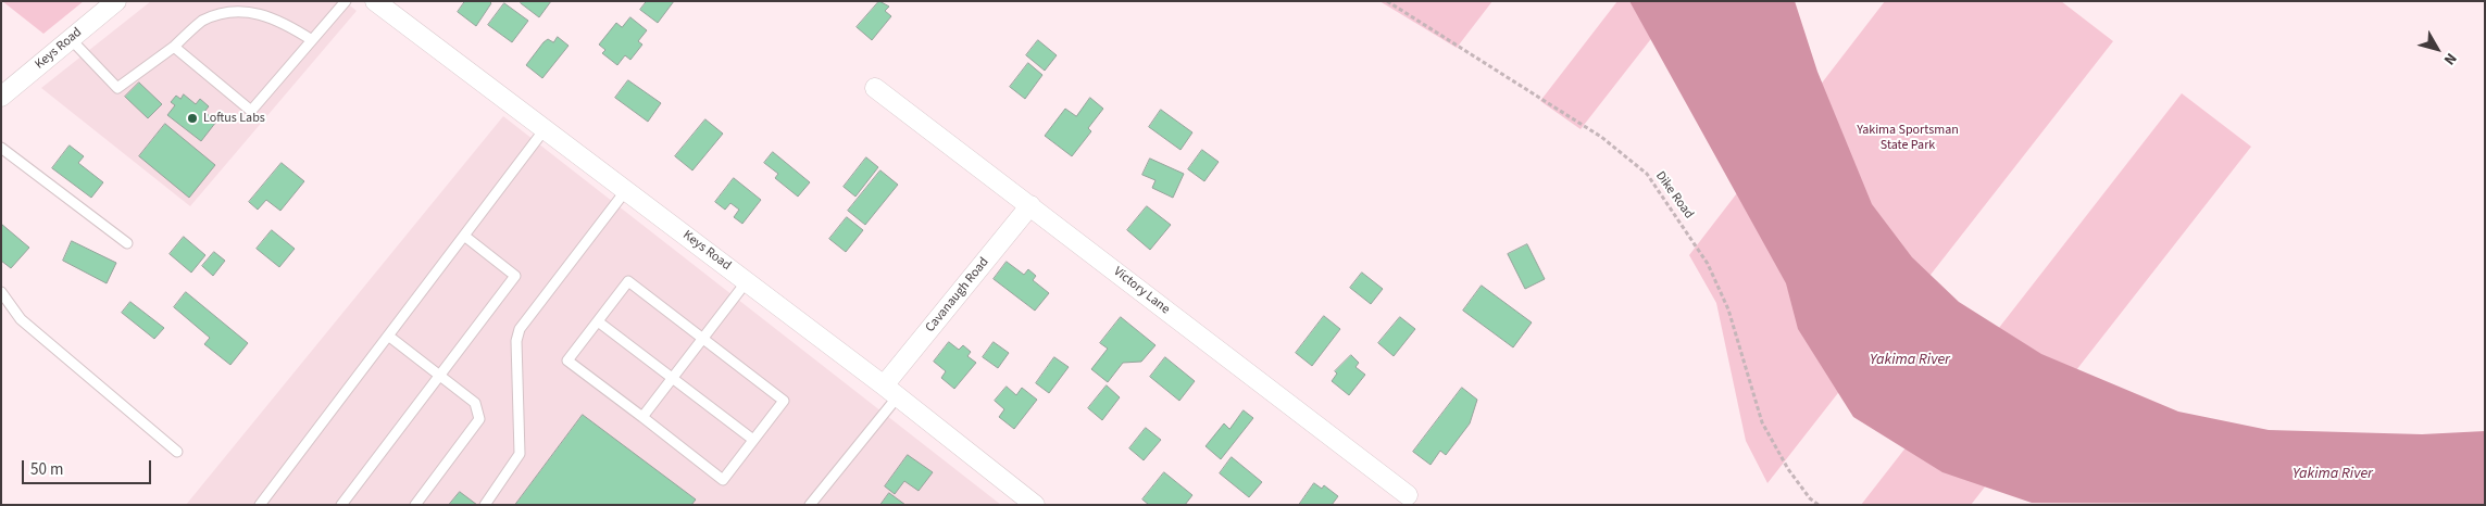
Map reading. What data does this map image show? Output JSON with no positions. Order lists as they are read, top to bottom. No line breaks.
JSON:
{"streets":{"street":["Keys Road","Victory Lane","Cavanaugh Road"],"path":["Dike Road"]},"crossings":[["Keys Road","Cavanaugh Road"],["Victory Lane","Cavanaugh Road"]],"water":["Yakima River"],"parks":["Yakima Sportsman State Park"],"places":["Loftus Labs"],"scale_bar":"50 m","north":"bottom right"}
